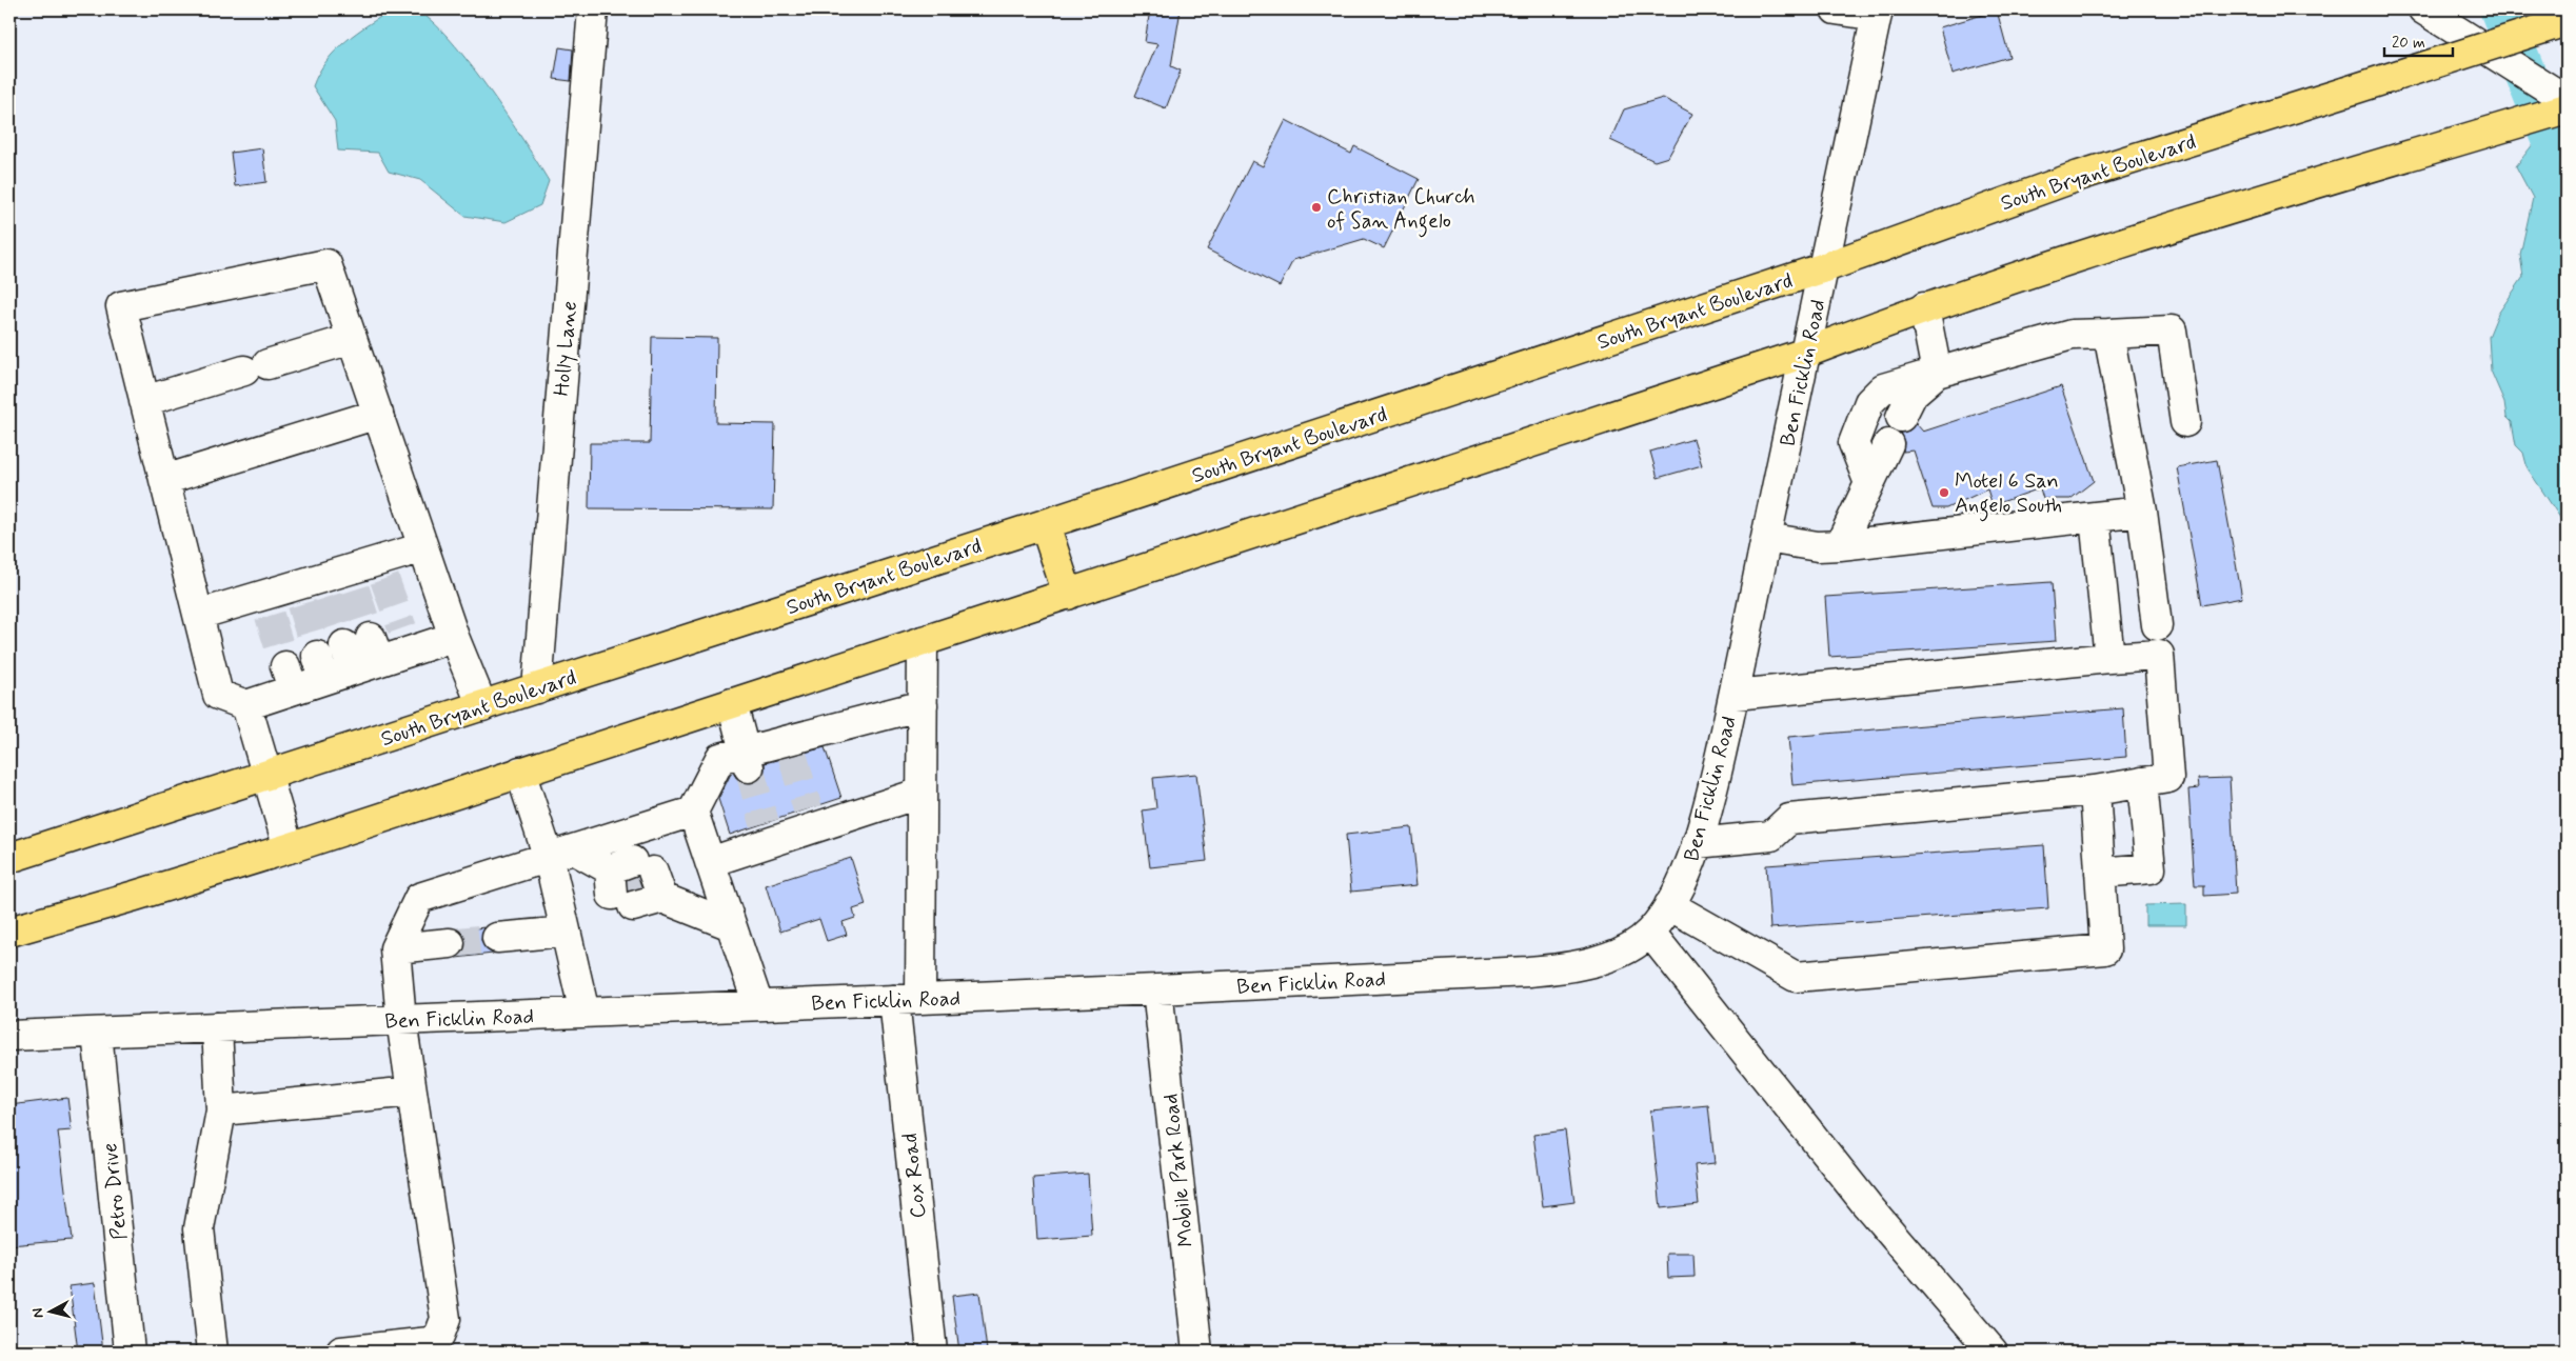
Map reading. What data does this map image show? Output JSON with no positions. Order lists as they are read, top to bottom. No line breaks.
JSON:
{"streets":{"main road":["South Bryant Boulevard"],"street":["Holly Lane","Ben Ficklin Road","Mobile Park Road","Cox Road","Petro Drive"]},"crossings":[["South Bryant Boulevard","Holly Lane"],["South Bryant Boulevard","Ben Ficklin Road"],["Ben Ficklin Road","Mobile Park Road"],["Ben Ficklin Road","Cox Road"],["Ben Ficklin Road","Petro Drive"]],"places":["Christian Church of San Angelo","Motel 6 San Angelo South"],"scale_bar":"20 m","north":"left"}
